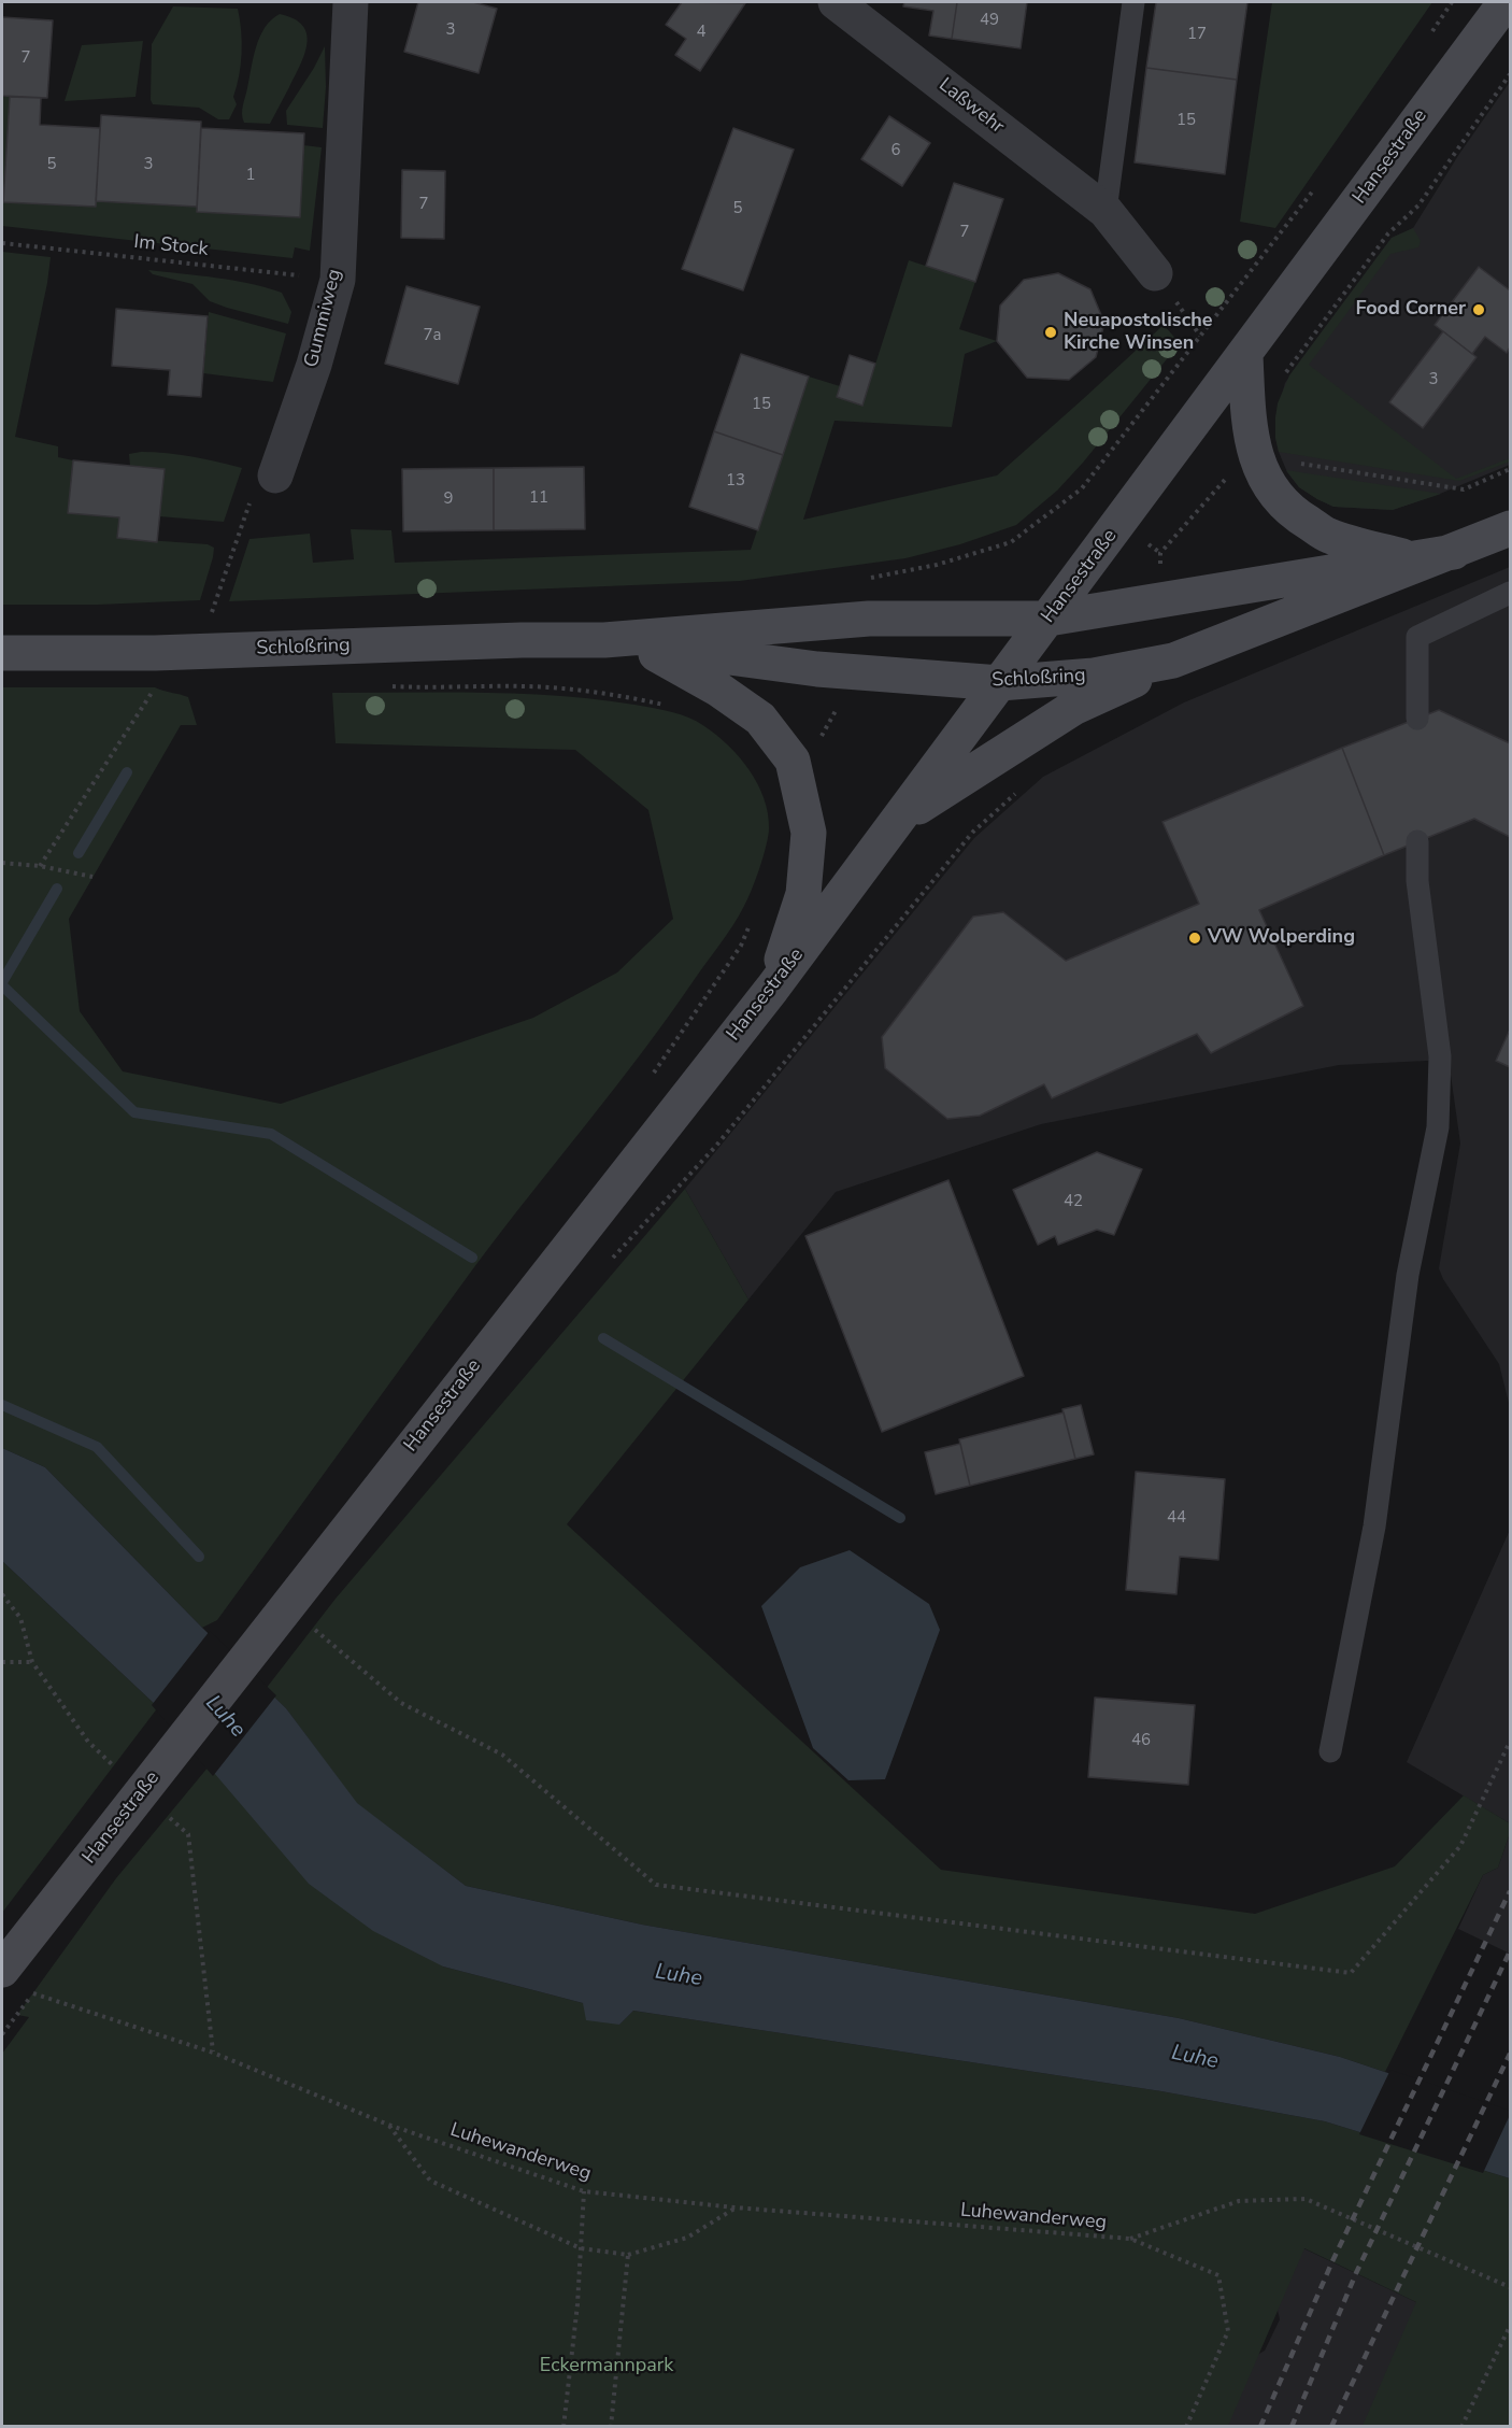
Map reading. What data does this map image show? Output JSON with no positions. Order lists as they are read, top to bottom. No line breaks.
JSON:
{"streets":{"main road":["Hansestraße","Schloßring"],"street":["Laßwehr","Gummiweg"],"path":["Im Stock","Luhewanderweg"]},"crossings":[["Hansestraße","Schloßring"],["Im Stock","Gummiweg"]],"water":["Luhe"],"parks":["Eckermannpark"],"places":["Food Corner","Neuapostolische Kirche Winsen","VW Wolperding"],"house_numbers":["49","3","4","17","7","15","6","5","3","1","7","5","7","7a","3","15","13","11","9","42","44","46"]}
